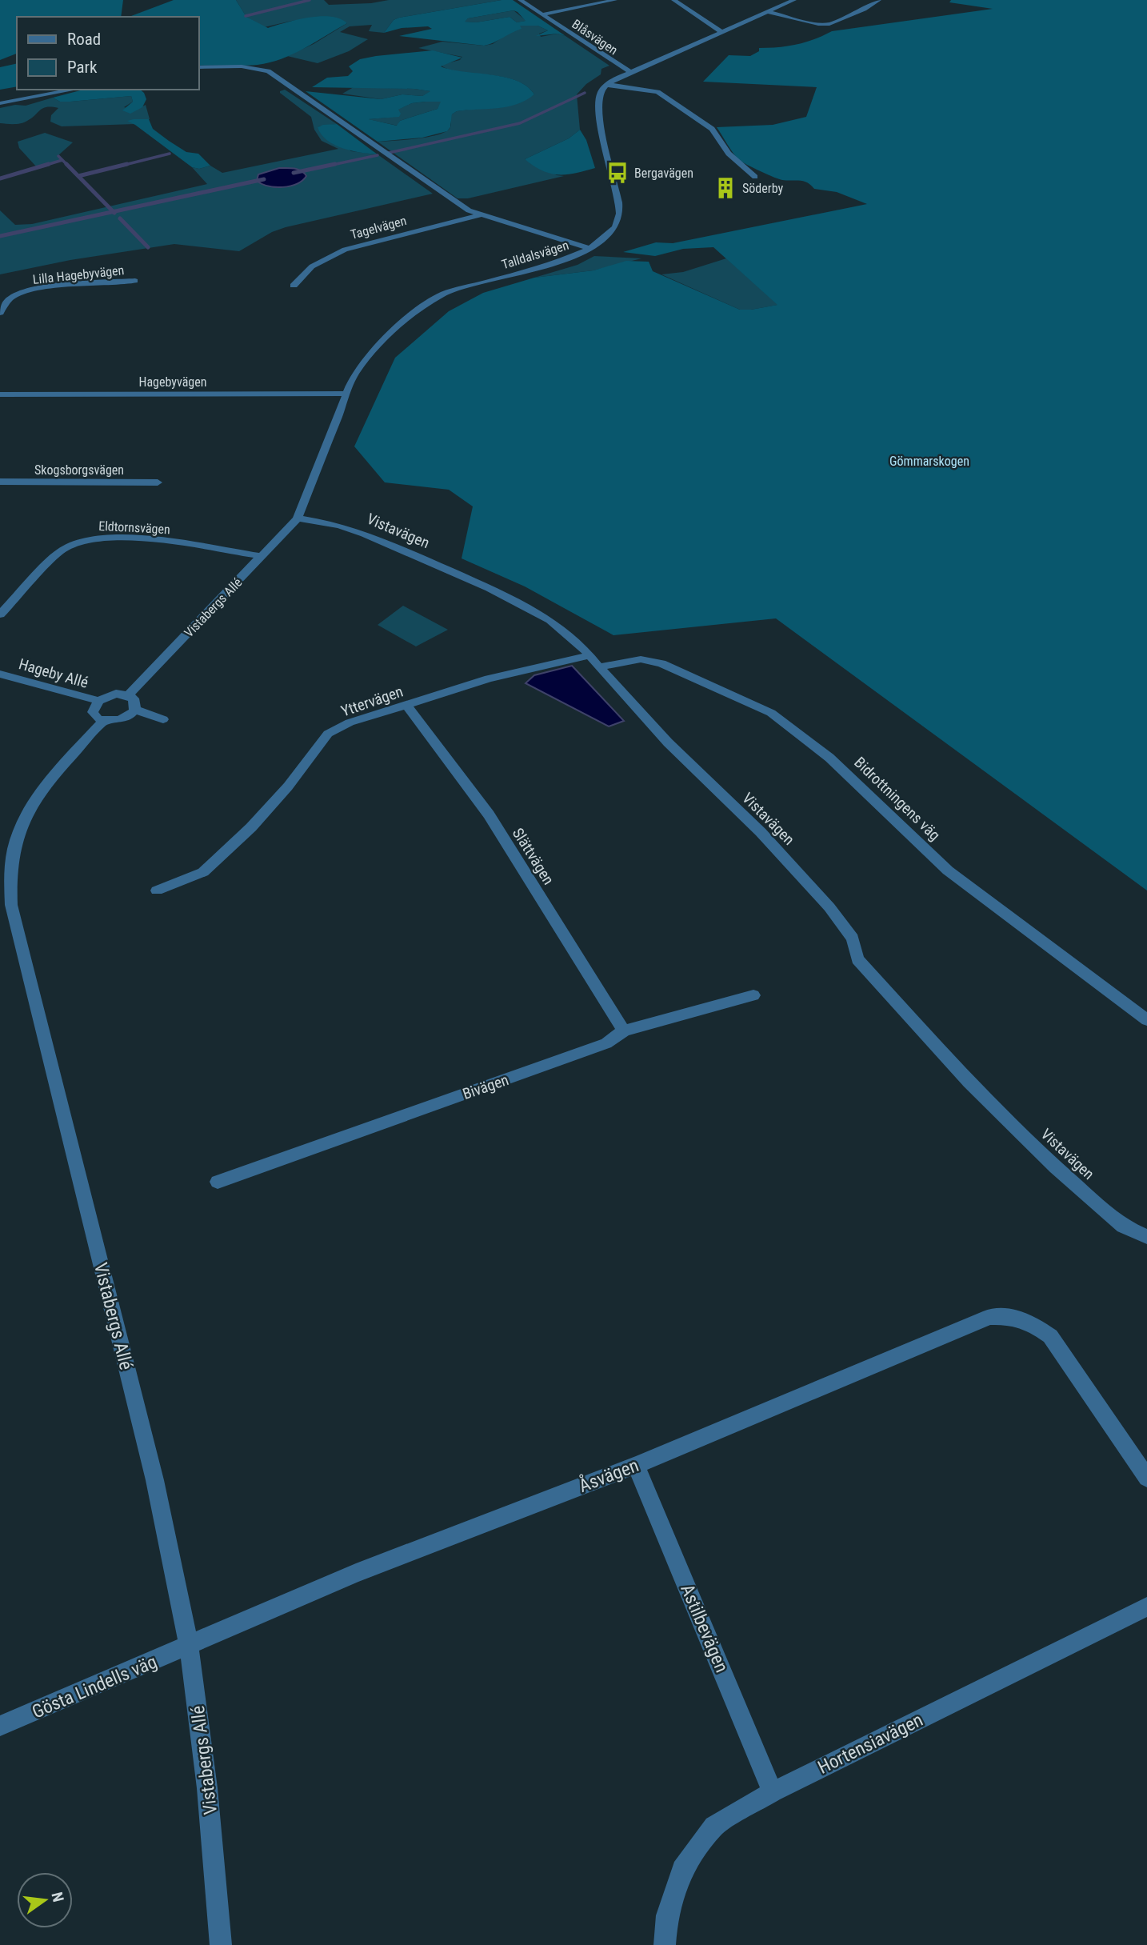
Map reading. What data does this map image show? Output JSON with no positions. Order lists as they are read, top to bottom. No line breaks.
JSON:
{"streets":{"street":["Blåsvägen","Tagelvägen","Talldalsvägen","Lilla Hagebyvägen","Hagebyvägen","Skogsborgsvägen","Eldtornsvägen","Vistavägen","Vistabergs Allé","Hageby Allé","Yttervägen","Bidrottningens väg","Slättvägen","Bivägen","Åsvägen","Astilbevägen","Gösta Lindells väg","Hortensiavägen"]},"crossings":[["Talldalsvägen","Hagebyvägen"],["Talldalsvägen","Vistavägen"],["Talldalsvägen","Vistabergs Allé"],["Eldtornsvägen","Vistabergs Allé"],["Vistavägen","Vistabergs Allé"],["Vistavägen","Yttervägen"],["Vistavägen","Bidrottningens väg"],["Vistabergs Allé","Hageby Allé"],["Vistabergs Allé","Åsvägen"],["Vistabergs Allé","Gösta Lindells väg"],["Yttervägen","Slättvägen"],["Slättvägen","Bivägen"],["Åsvägen","Astilbevägen"],["Åsvägen","Gösta Lindells väg"],["Astilbevägen","Hortensiavägen"]],"parks":["Gömmarskogen"],"places":{"bus stop":["Bergavägen"],"building":["Söderby"]},"legend":["Road","Park"],"north":"right"}
